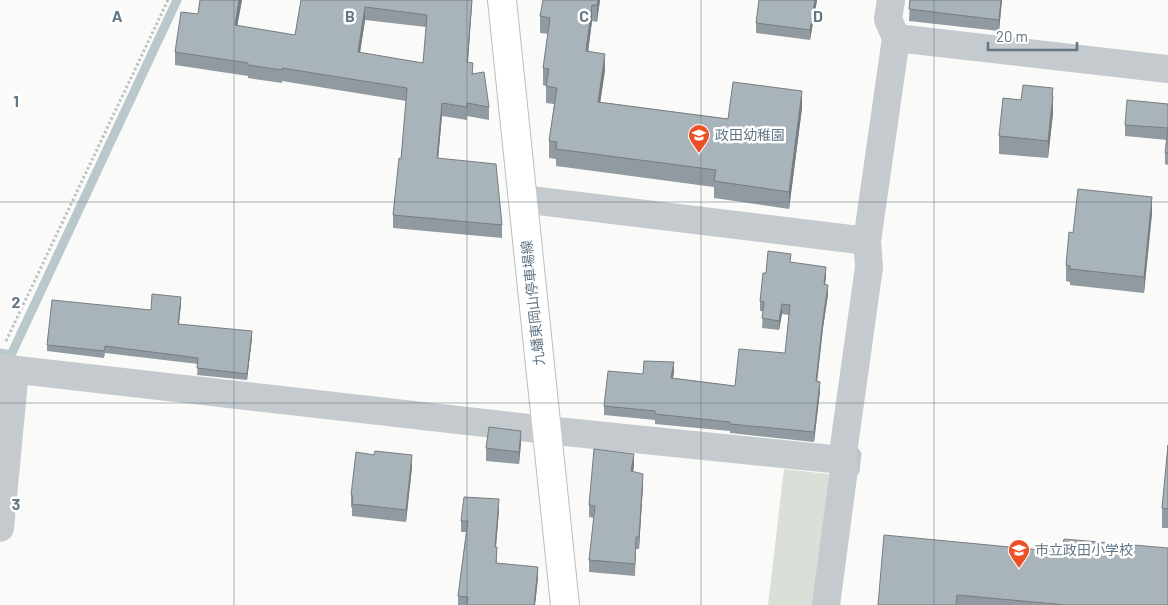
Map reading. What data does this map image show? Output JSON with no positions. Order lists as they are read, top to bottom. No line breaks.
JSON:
{"streets":{"main road":["九蟠東岡山停車場線"]},"places":{"school or university":["政田幼稚園","市立政田小学校"]},"scale_bar":"20 m","grid":{"columns":["A","B","C","D"],"rows":["1","2","3"]}}
